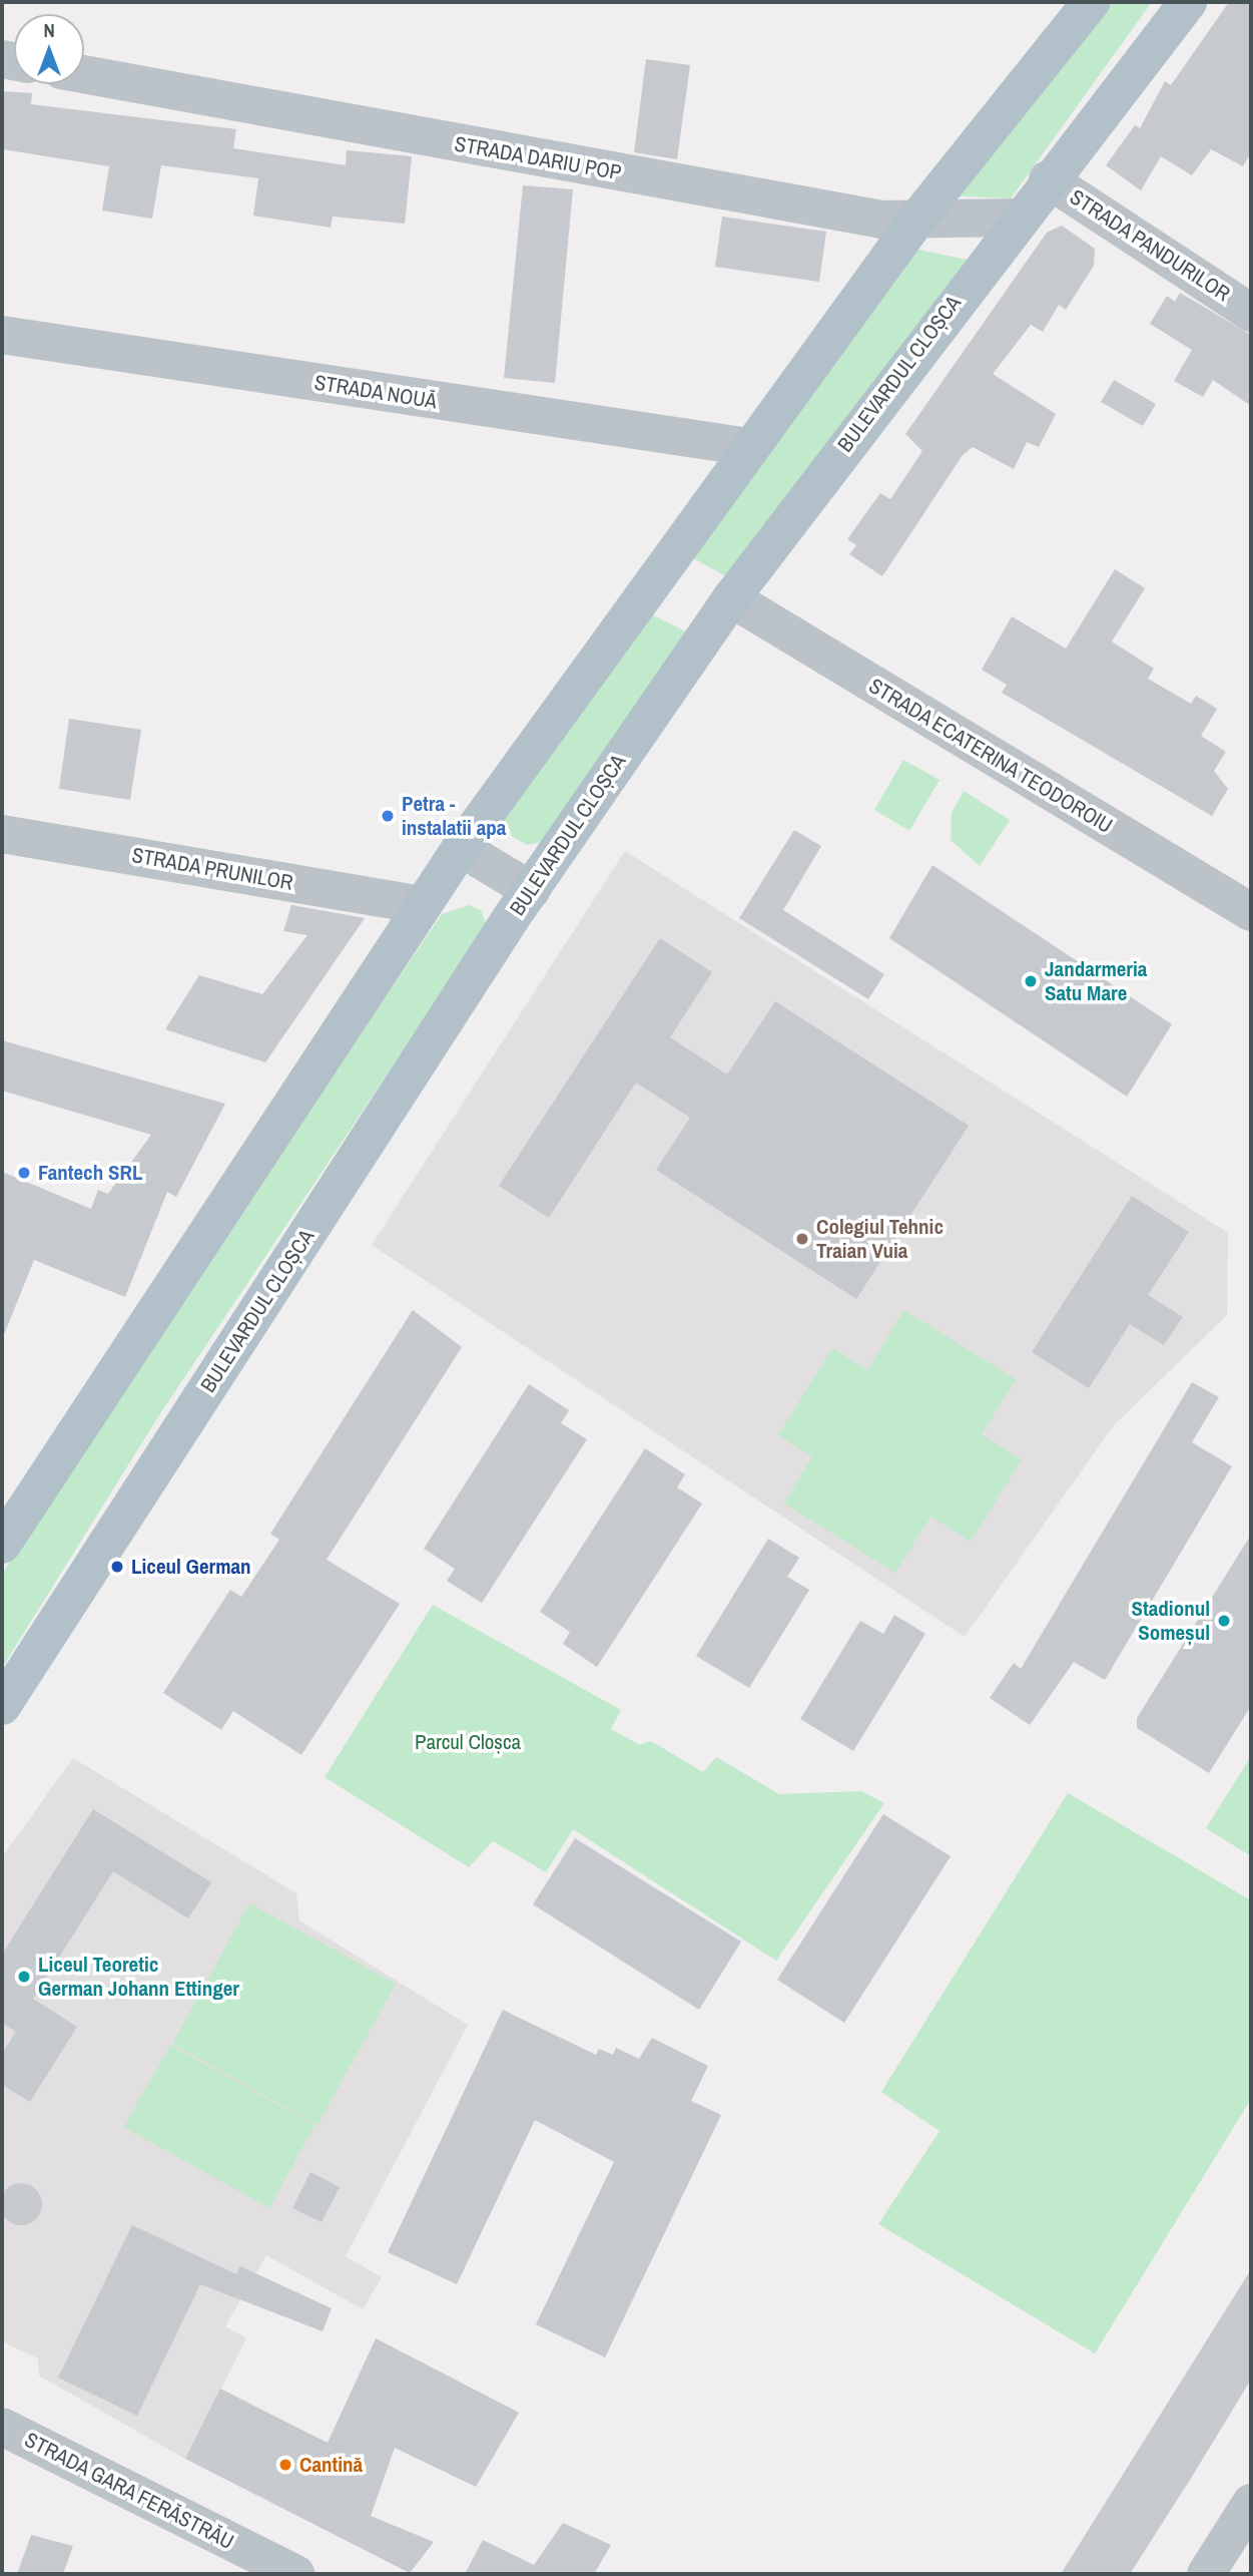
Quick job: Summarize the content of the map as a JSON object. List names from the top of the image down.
{
  "streets": {
    "main road": ["BULEVARDUL CLOȘCA"],
    "street": [
      "STRADA DARIU POP",
      "STRADA PANDURILOR",
      "STRADA NOUĂ",
      "STRADA ECATERINA TEODOROIU",
      "STRADA PRUNILOR",
      "STRADA GARA FERĂSTRĂU"
    ]
  },
  "crossings": [
    ["STRADA DARIU POP", "BULEVARDUL CLOȘCA"],
    ["STRADA PANDURILOR", "BULEVARDUL CLOȘCA"],
    ["BULEVARDUL CLOȘCA", "STRADA ECATERINA TEODOROIU"]
  ],
  "parks": ["Parcul Cloșca"],
  "places": [
    "Petra - instalatii apa",
    "Jandarmeria Satu Mare",
    "Fantech SRL",
    "Colegiul Tehnic Traian Vuia",
    "Liceul German",
    "Stadionul Someșul",
    "Liceul Teoretic German Johann Ettinger",
    "Cantină"
  ],
  "north": "top"
}
